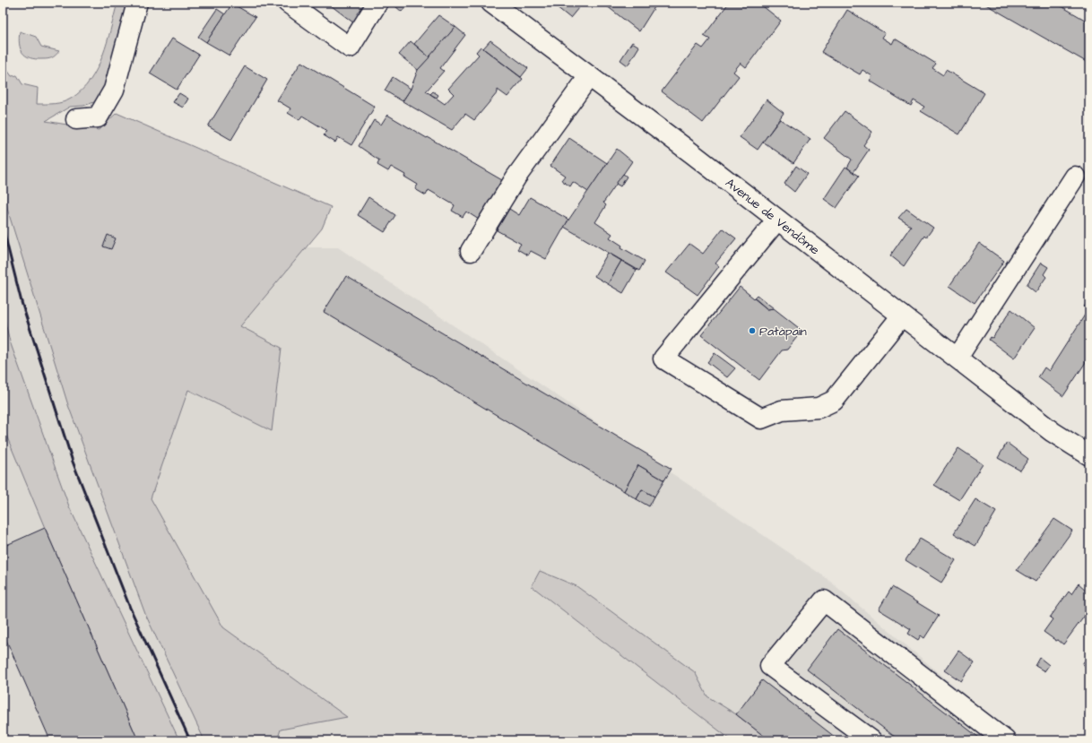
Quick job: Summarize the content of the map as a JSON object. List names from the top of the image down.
{
  "streets": {
    "main road": ["Avenue de Vendôme"]
  },
  "places": ["Patàpain"]
}
